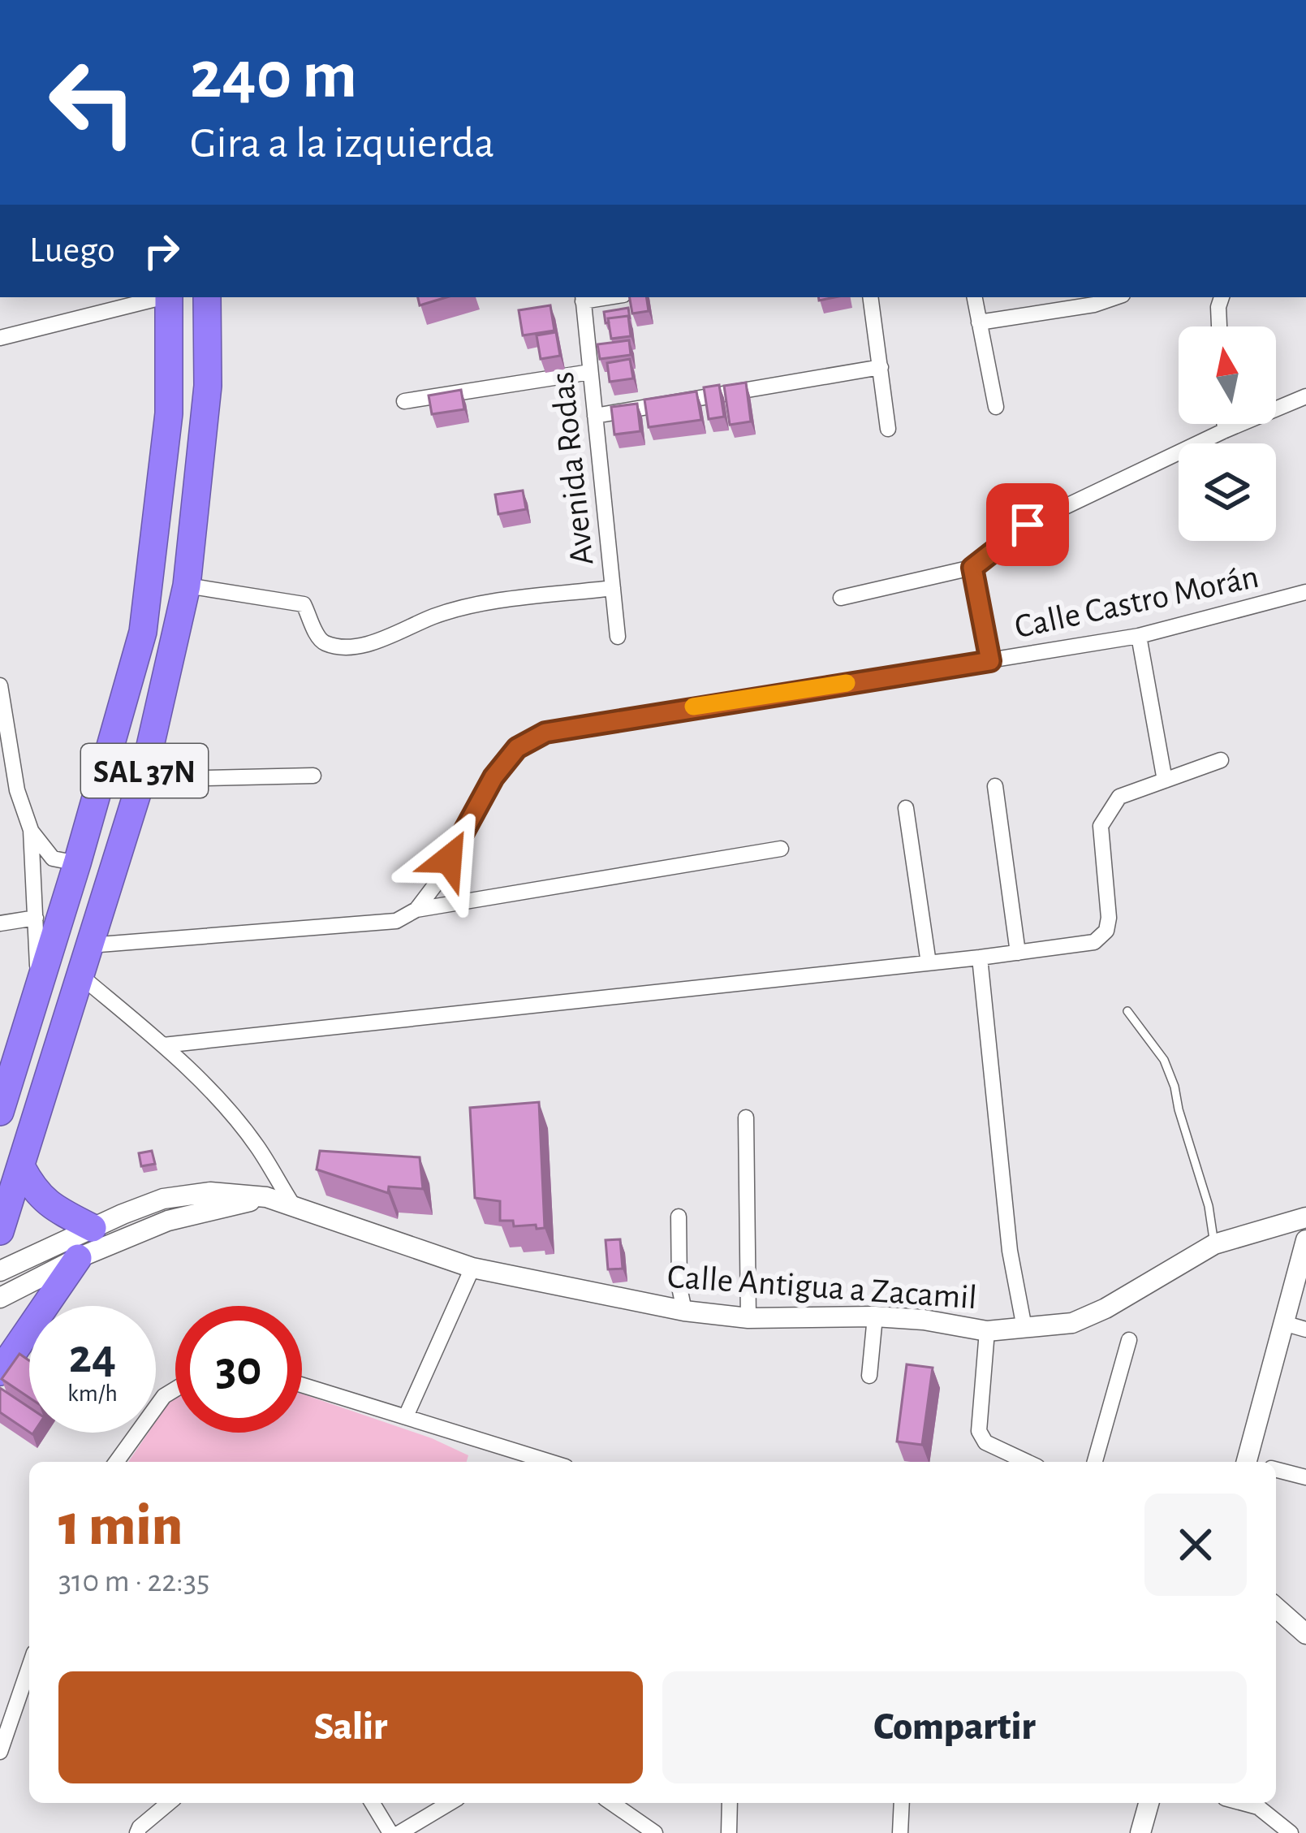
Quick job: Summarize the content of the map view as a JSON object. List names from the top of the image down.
{
  "streets": {
    "highway": ["SAL 37N"],
    "street": ["Avenida Rodas", "Calle Castro Morán", "Calle Antigua a Zacamil"]
  },
  "north": "top",
  "page": {
    "turn": ["240 m", "Gira a la izquierda"],
    "then": "Luego",
    "speed": "24 km/h",
    "limit": "30",
    "heading": ["1 min", "310 m · 22:35"],
    "buttons": ["Salir", "Compartir"]
  }
}
